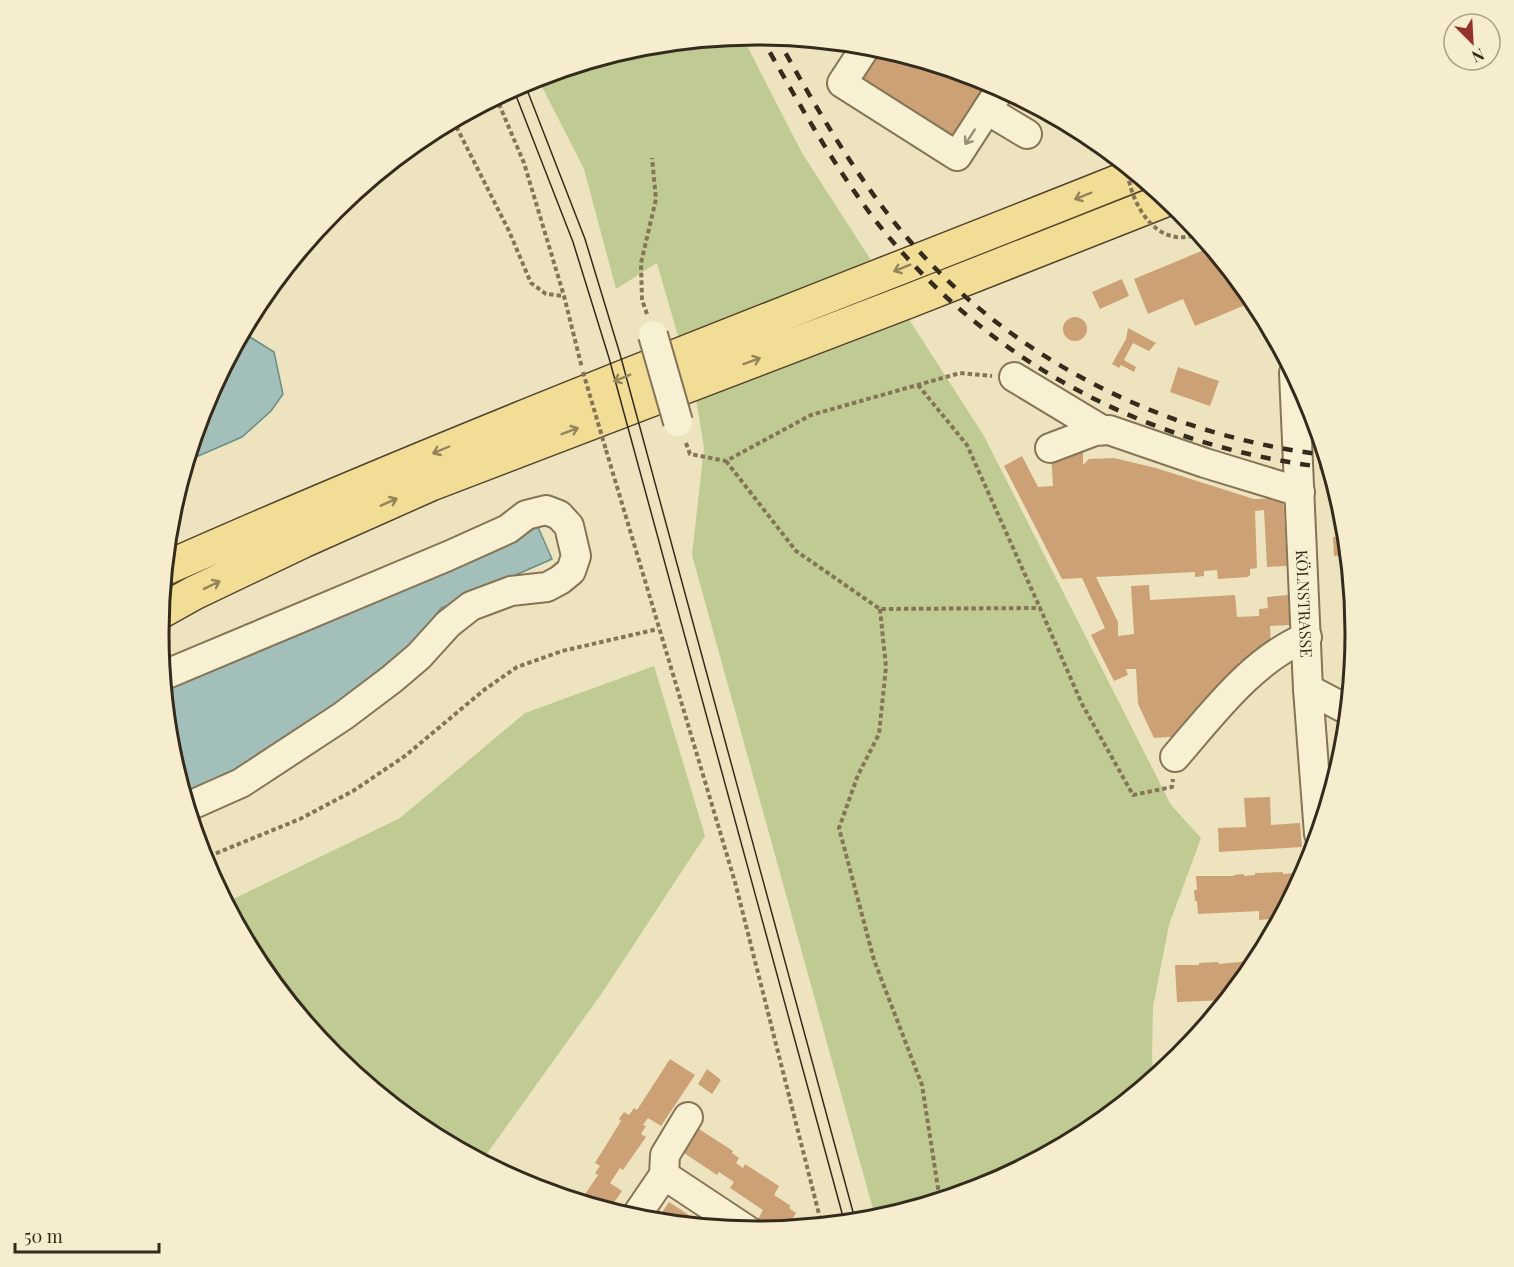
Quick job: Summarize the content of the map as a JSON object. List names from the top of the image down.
{
  "streets": {
    "street": ["KÖLNSTRASSE"]
  },
  "scale_bar": "50 m",
  "north": "bottom right"
}
